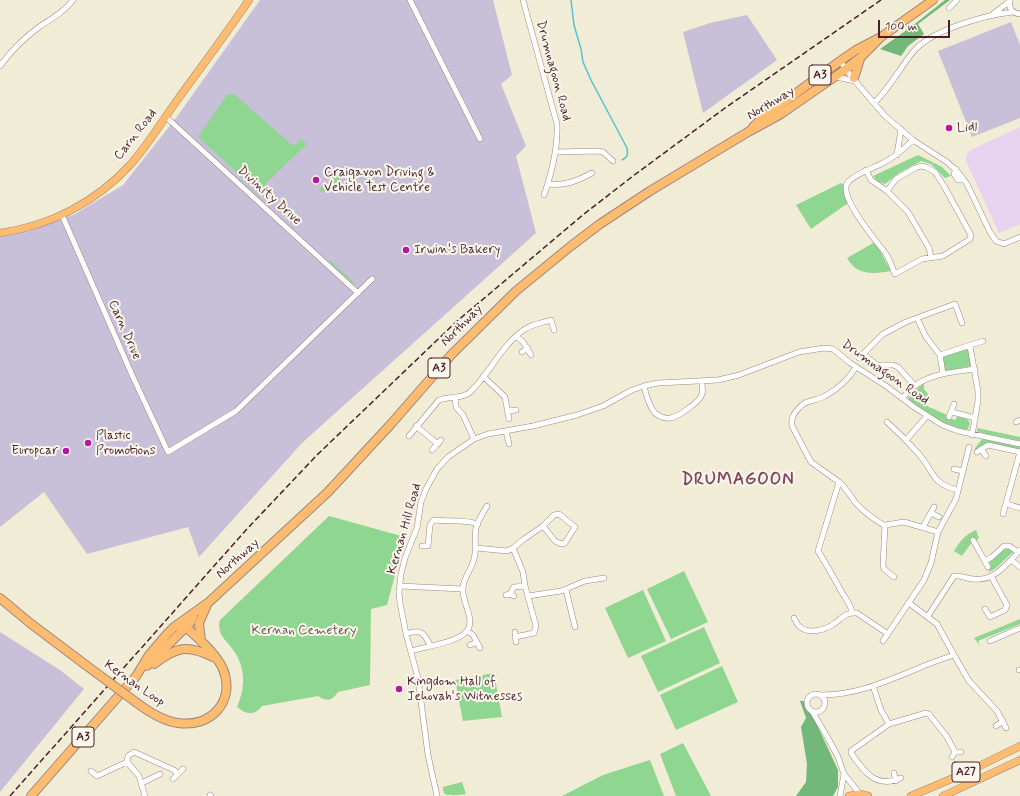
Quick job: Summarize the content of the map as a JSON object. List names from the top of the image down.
{
  "streets": {
    "highway": ["A3", "Northway", "Kernan Loop"],
    "main road": ["Carn Road", "A27"],
    "street": [
      "Drumnagoon Road",
      "Divinity Drive",
      "Carn Drive",
      "Kernan Hill Road"
    ]
  },
  "crossings": [
    ["Drumnagoon Road", "Kernan Hill Road"],
    ["A3", "Northway"],
    ["A3", "Kernan Loop"],
    ["Northway", "Kernan Loop"],
    ["Carn Road", "Divinity Drive"],
    ["Carn Road", "Carn Drive"],
    ["Divinity Drive", "Carn Drive"]
  ],
  "districts": ["DRUMAGOON"],
  "parks": ["Kernan Cemetery"],
  "places": [
    "Lidl",
    "Craigavon Driving & Vehicle Test Centre",
    "Irwin's Bakery",
    "Plastic Promotions",
    "Europcar",
    "Kingdom Hall of Jehovah's Witnesses"
  ],
  "scale_bar": "100 m"
}
